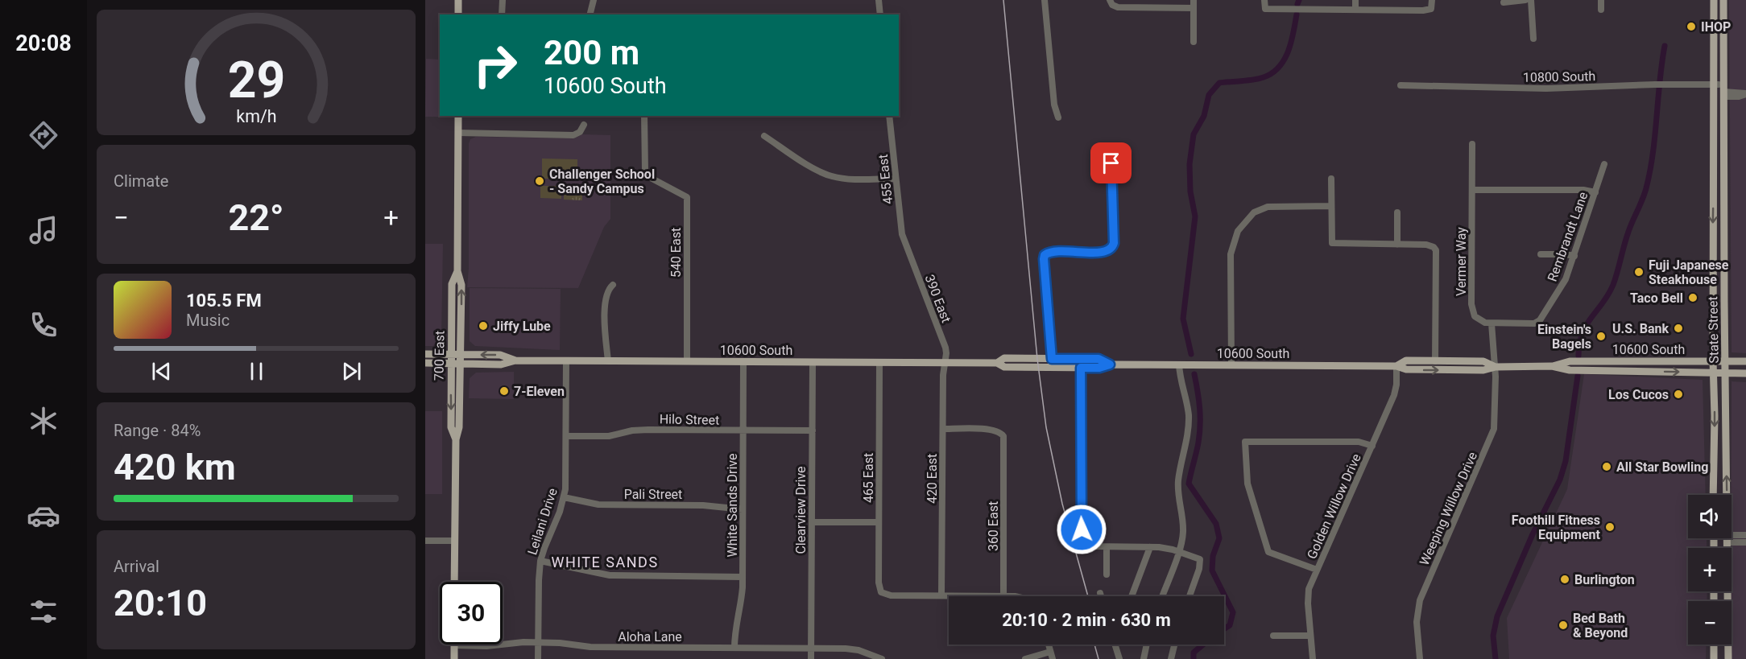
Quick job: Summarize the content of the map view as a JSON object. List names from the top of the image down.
{
  "streets": {
    "main road": ["State Street", "10600 South", "700 East"],
    "street": [
      "10800 South",
      "455 East",
      "Rembrandt Lane",
      "540 East",
      "Vermer Way",
      "390 East",
      "Hilo Street",
      "465 East",
      "420 East",
      "Pali Street",
      "White Sands Drive",
      "Golden Willow Drive",
      "Weeping Willow Drive",
      "Clearview Drive",
      "Leilani Drive",
      "360 East",
      "Aloha Lane"
    ]
  },
  "crossings": [
    ["10800 South", "State Street"],
    ["455 East", "390 East"],
    ["Rembrandt Lane", "Vermer Way"],
    ["540 East", "10600 South"],
    ["390 East", "10600 South"],
    ["390 East", "420 East"],
    ["State Street", "10600 South"],
    ["10600 South", "700 East"],
    ["10600 South", "465 East"],
    ["10600 South", "420 East"],
    ["10600 South", "White Sands Drive"],
    ["10600 South", "Golden Willow Drive"],
    ["10600 South", "Weeping Willow Drive"],
    ["10600 South", "Clearview Drive"],
    ["10600 South", "Leilani Drive"],
    ["Hilo Street", "White Sands Drive"],
    ["Hilo Street", "Clearview Drive"],
    ["Hilo Street", "Leilani Drive"],
    ["465 East", "420 East"],
    ["420 East", "360 East"],
    ["Pali Street", "White Sands Drive"],
    ["Pali Street", "Leilani Drive"],
    ["White Sands Drive", "Aloha Lane"],
    ["Clearview Drive", "Aloha Lane"],
    ["Leilani Drive", "Aloha Lane"]
  ],
  "districts": ["WHITE SANDS"],
  "places": [
    "IHOP",
    "Challenger School - Sandy Campus",
    "Fuji Japanese Steakhouse",
    "Taco Bell",
    "Jiffy Lube",
    "U.S. Bank",
    "Einstein's Bagels",
    "7-Eleven",
    "Los Cucos",
    "All Star Bowling",
    "Foothill Fitness Equipment",
    "Burlington",
    "Bed Bath & Beyond"
  ],
  "page": {
    "tabs": "20:08",
    "turn": ["200 m", "10600 South"],
    "tile": [
      "Climate",
      ["Range · 84%", "420 km"],
      ["Arrival", "20:10"]
    ],
    "heat": ["−", "22°", "+"],
    "song": ["105.5 FM", "Music"],
    "map_buttons": ["+", "−"],
    "limit": "30",
    "trip": "20:10 · 2 min · 630 m",
    "gauge": ["29", "km/h"]
  }
}
